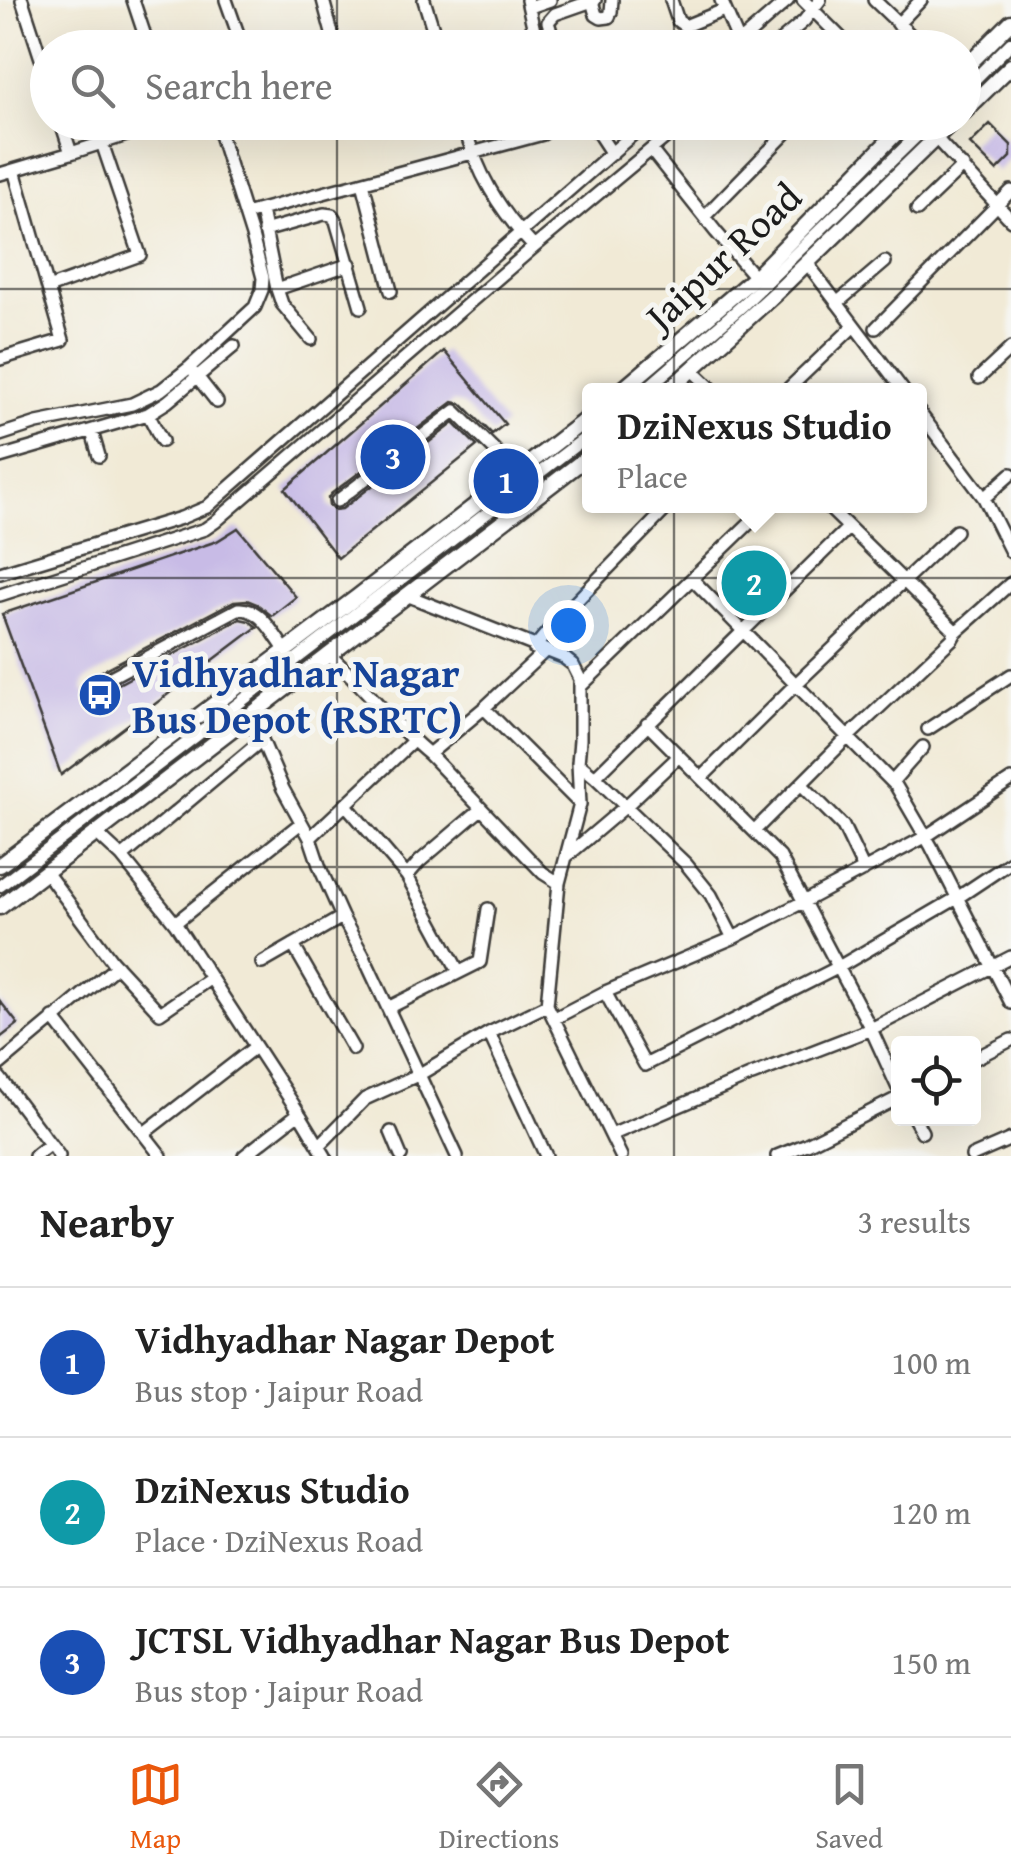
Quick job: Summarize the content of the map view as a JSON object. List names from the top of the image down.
{
  "streets": {
    "main road": ["Jaipur Road"]
  },
  "places": {
    "bus stop": ["Vidhyadhar Nagar Bus Depot (RSRTC)"]
  },
  "page": {
    "search": "Search here",
    "popup": ["DziNexus Studio", "Place"],
    "pins": ["3", "1", "2"],
    "heading": ["Nearby", "3 results"],
    "list": [
      {
        "mark": "1",
        "name": "Vidhyadhar Nagar Depot",
        "note": "Bus stop · Jaipur Road",
        "value": "100 m"
      },
      {
        "mark": "2",
        "name": "DziNexus Studio",
        "note": "Place · DziNexus Road",
        "value": "120 m"
      },
      {
        "mark": "3",
        "name": "JCTSL Vidhyadhar Nagar Bus Depot",
        "note": "Bus stop · Jaipur Road",
        "value": "150 m"
      }
    ],
    "nav": ["Map", "Directions", "Saved"]
  }
}
